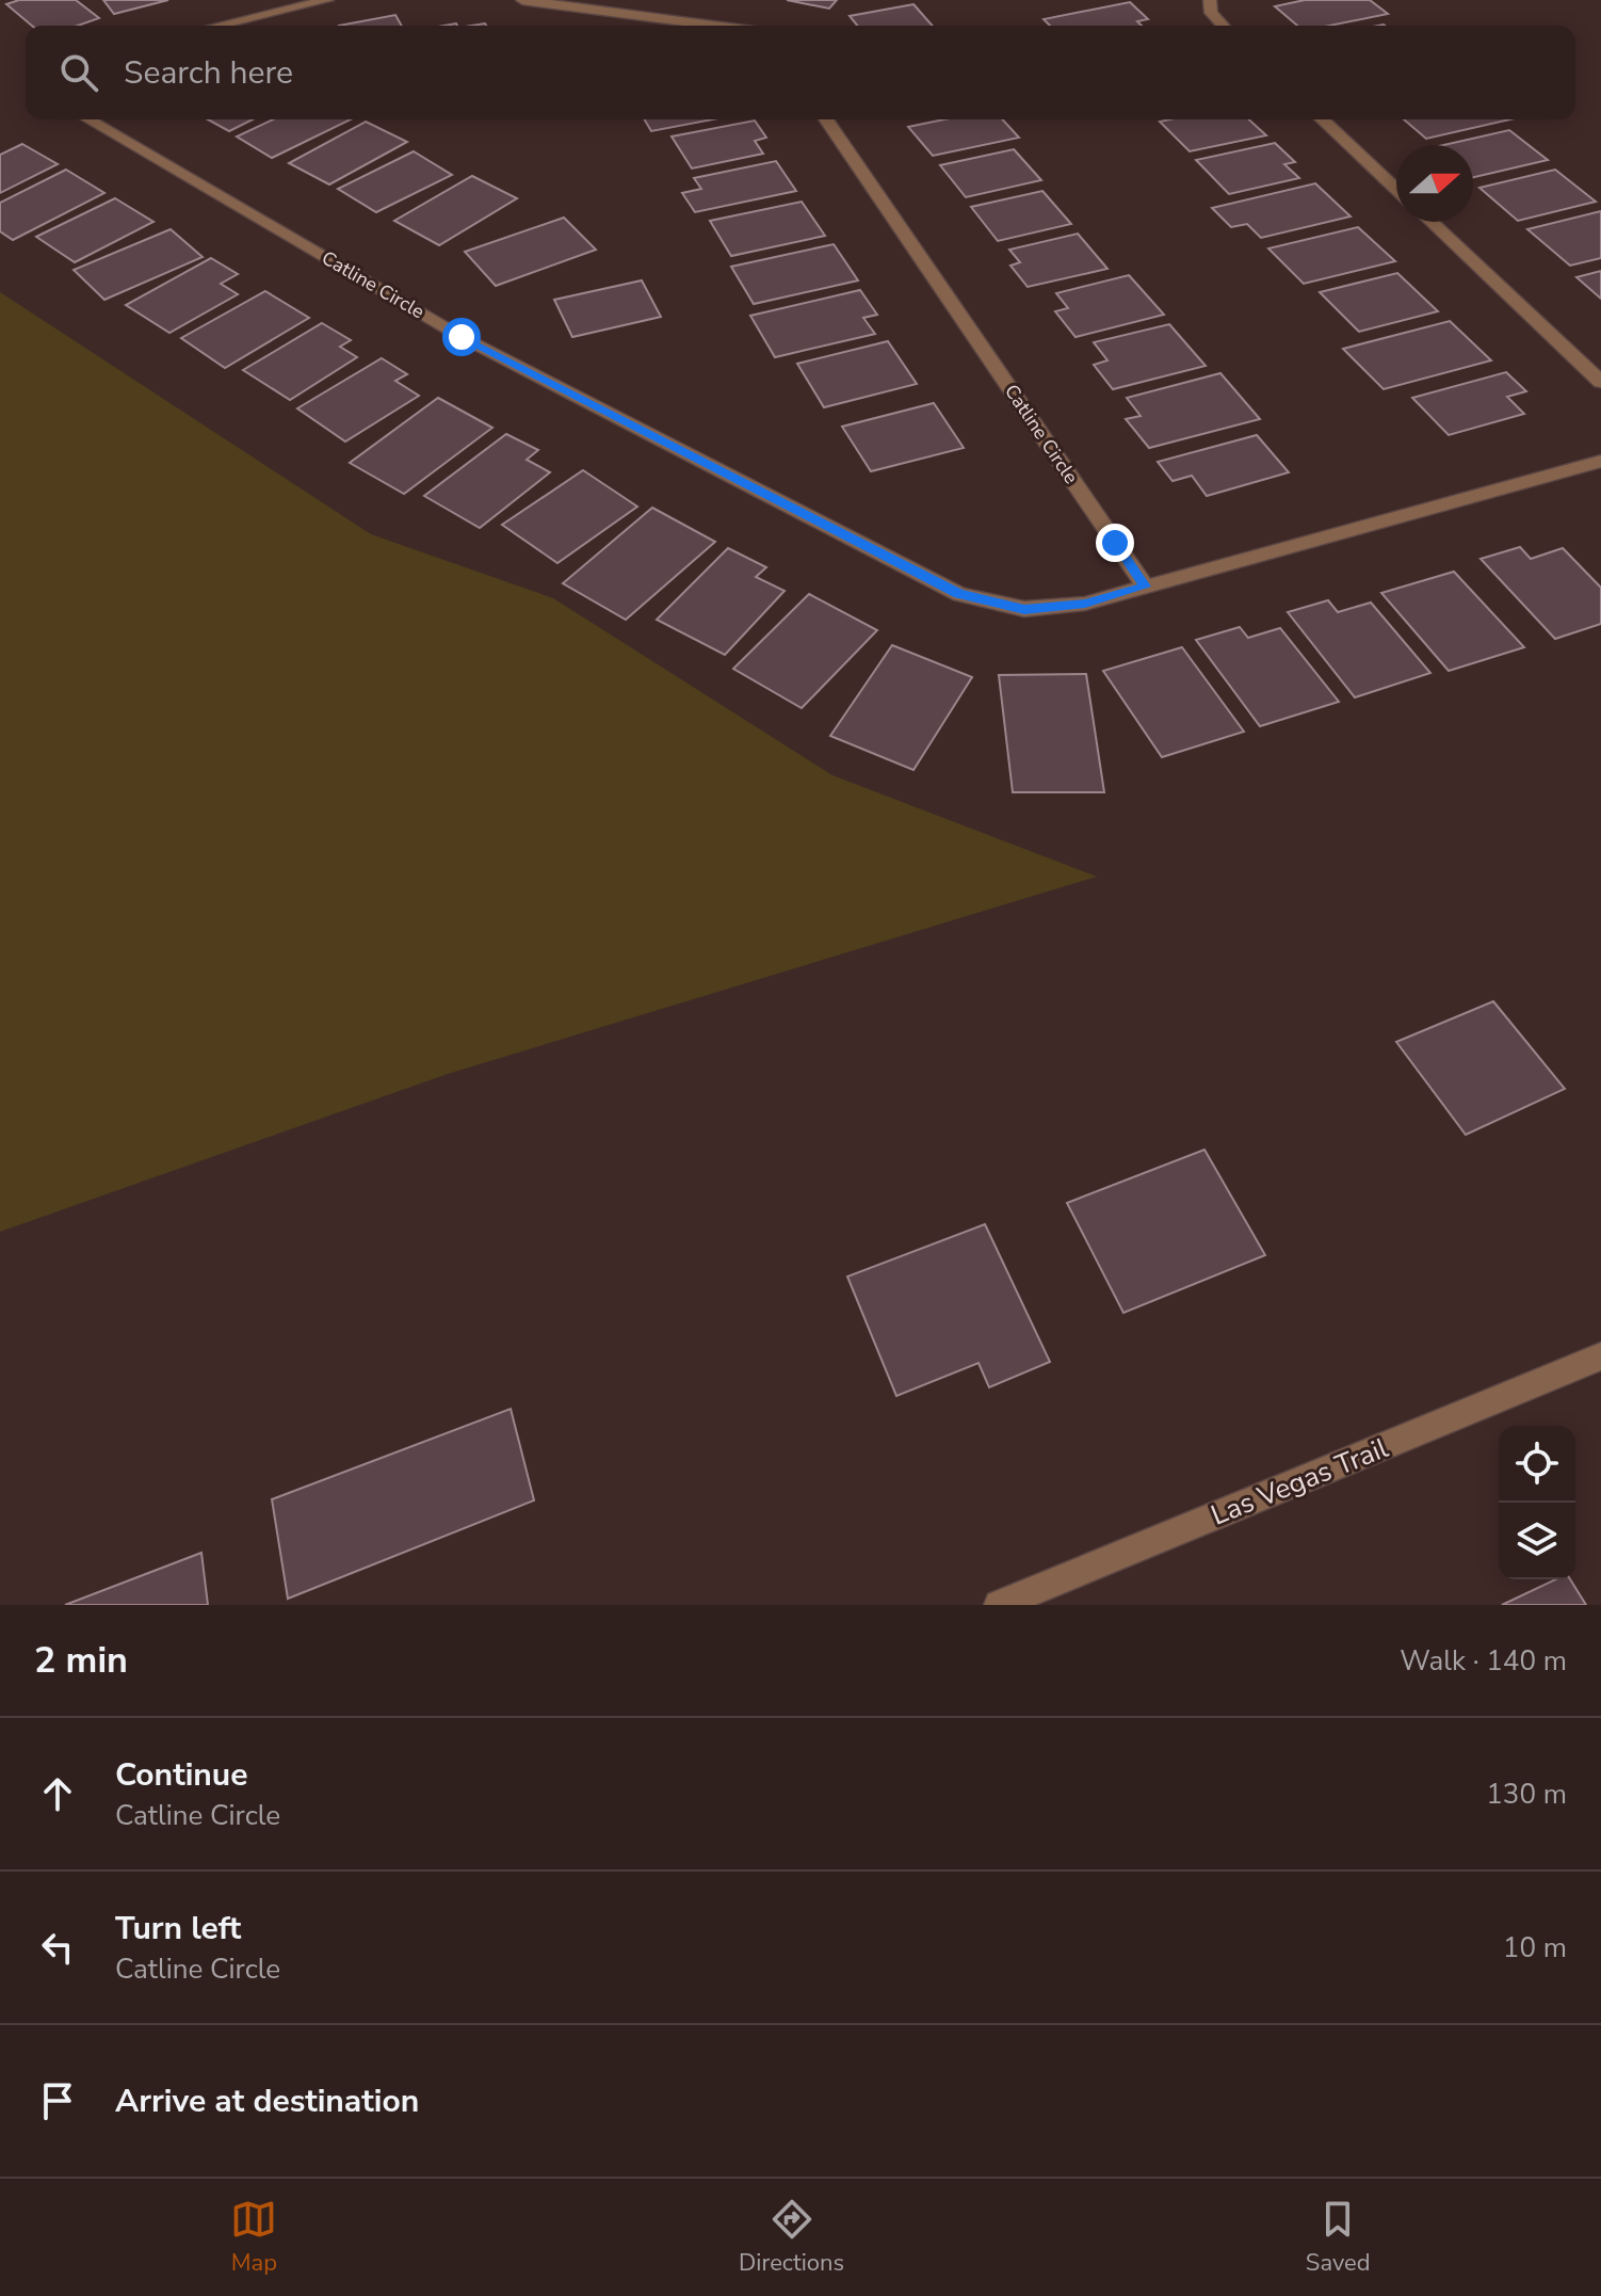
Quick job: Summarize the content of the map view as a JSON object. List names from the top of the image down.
{
  "streets": {
    "street": ["Catline Circle", "Las Vegas Trail"]
  },
  "north": "right",
  "page": {
    "search": "Search here",
    "heading": ["2 min", "Walk · 140 m"],
    "list": [
      ["Continue", "Catline Circle", "130 m"],
      ["Turn left", "Catline Circle", "10 m"],
      "Arrive at destination"
    ],
    "nav": ["Map", "Directions", "Saved"]
  }
}
